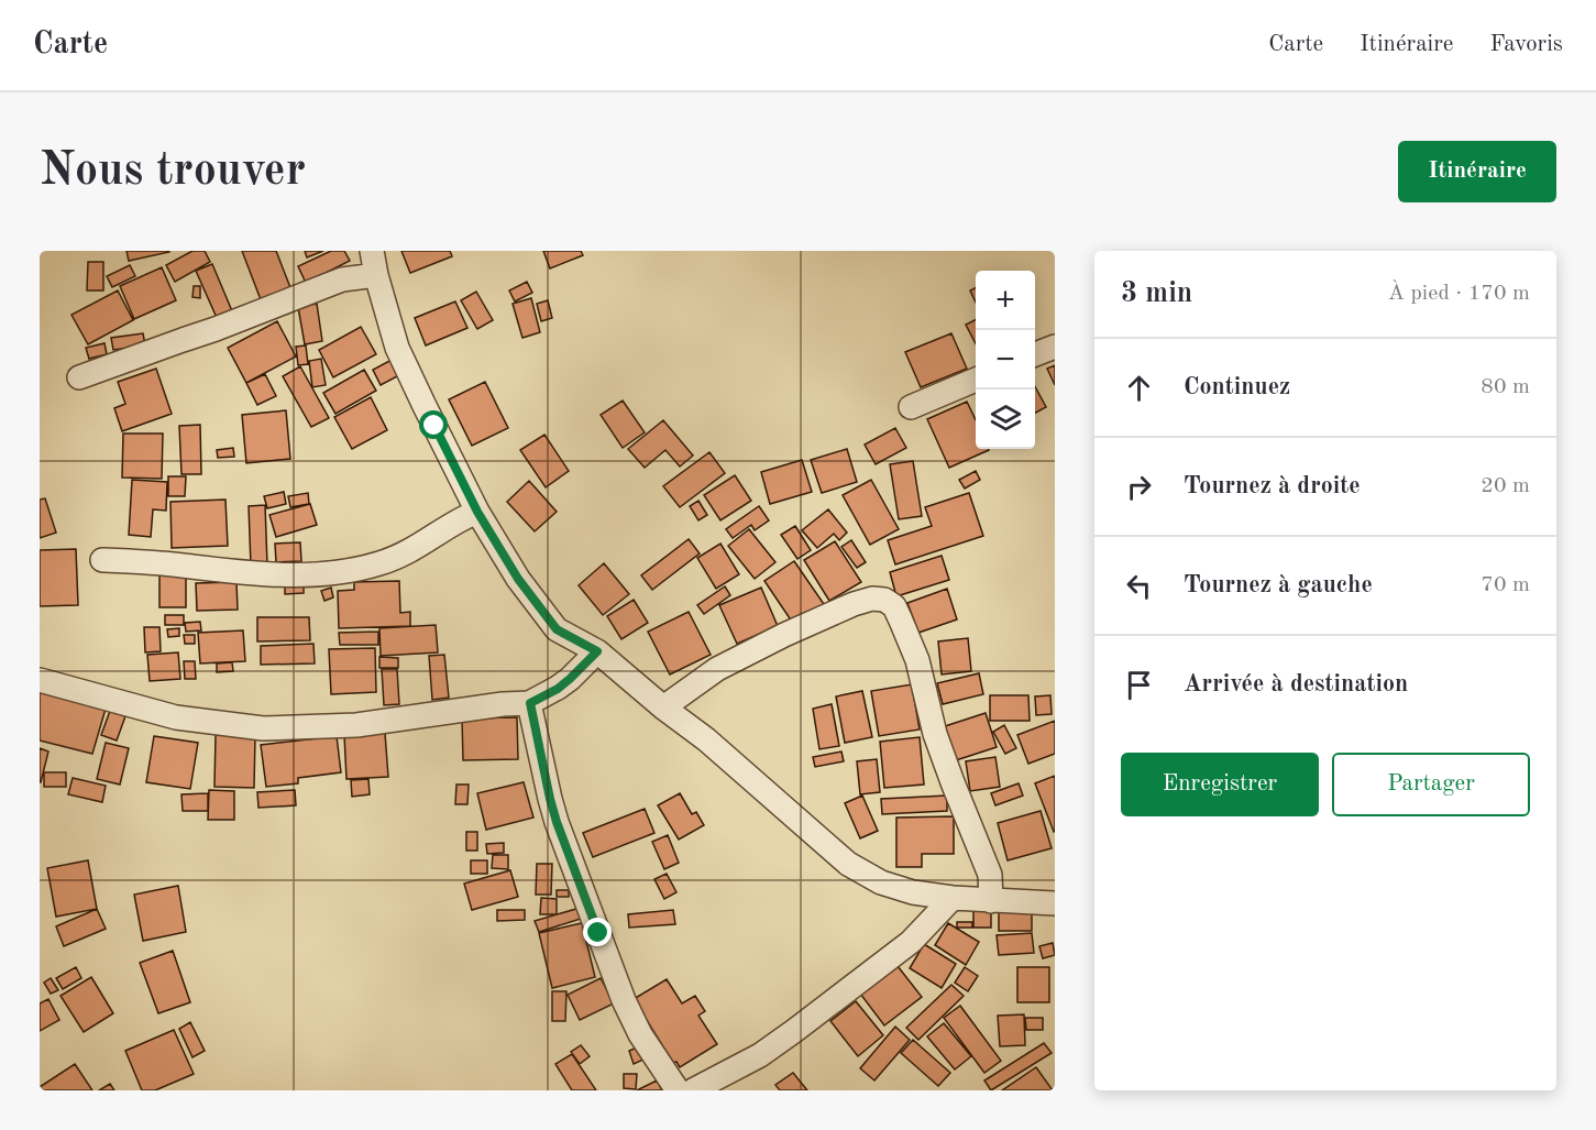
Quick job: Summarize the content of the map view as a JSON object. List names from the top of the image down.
{
  "page": {
    "header": "Carte",
    "nav": ["Carte", "Itinéraire", "Favoris"],
    "buttons": [
      "Itinéraire",
      ["Enregistrer", "Partager"]
    ],
    "title": "Nous trouver",
    "heading": ["3 min", "À pied · 170 m"],
    "map_buttons": ["+", "−"],
    "list": [
      ["Continuez", "80 m"],
      ["Tournez à droite", "20 m"],
      ["Tournez à gauche", "70 m"],
      "Arrivée à destination"
    ]
  }
}
